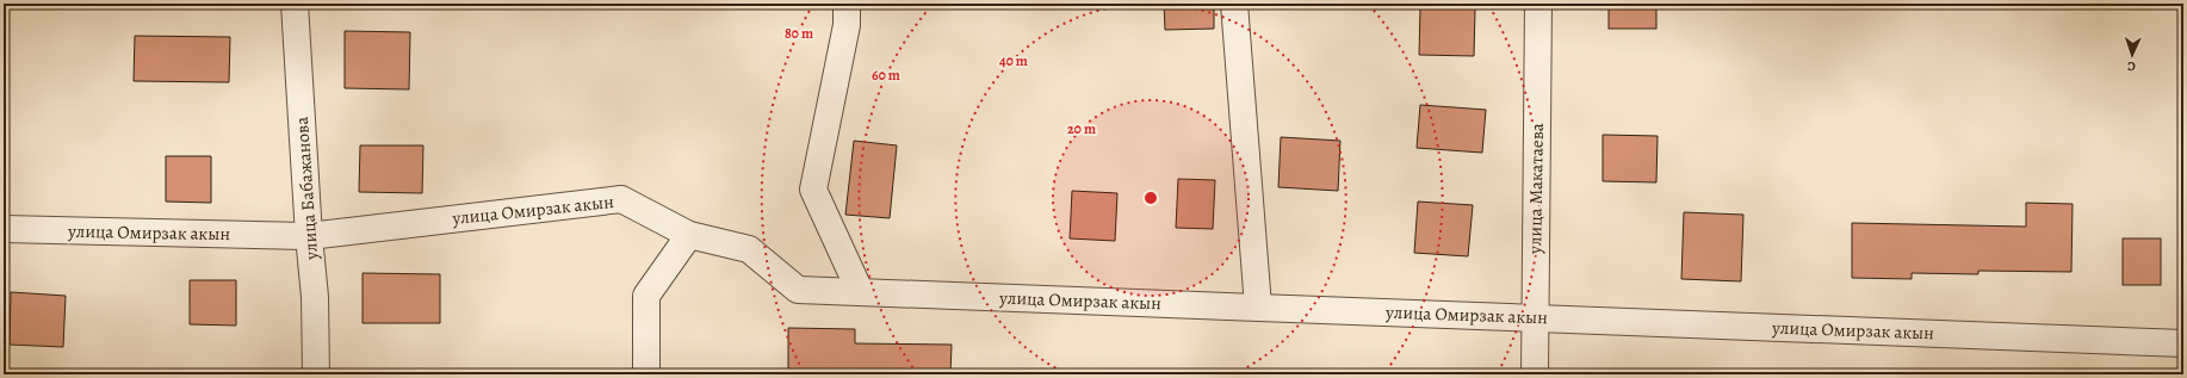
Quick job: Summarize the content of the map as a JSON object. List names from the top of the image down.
{
  "streets": {
    "street": ["улица Бабажанова", "улица Макатаева", "улица Омирзак акын"]
  },
  "crossings": [
    ["улица Бабажанова", "улица Омирзак акын"],
    ["улица Макатаева", "улица Омирзак акын"]
  ],
  "north": "bottom",
  "rings": [
    "80 m",
    "40 m",
    "60 m",
    "20 m"
  ]
}
